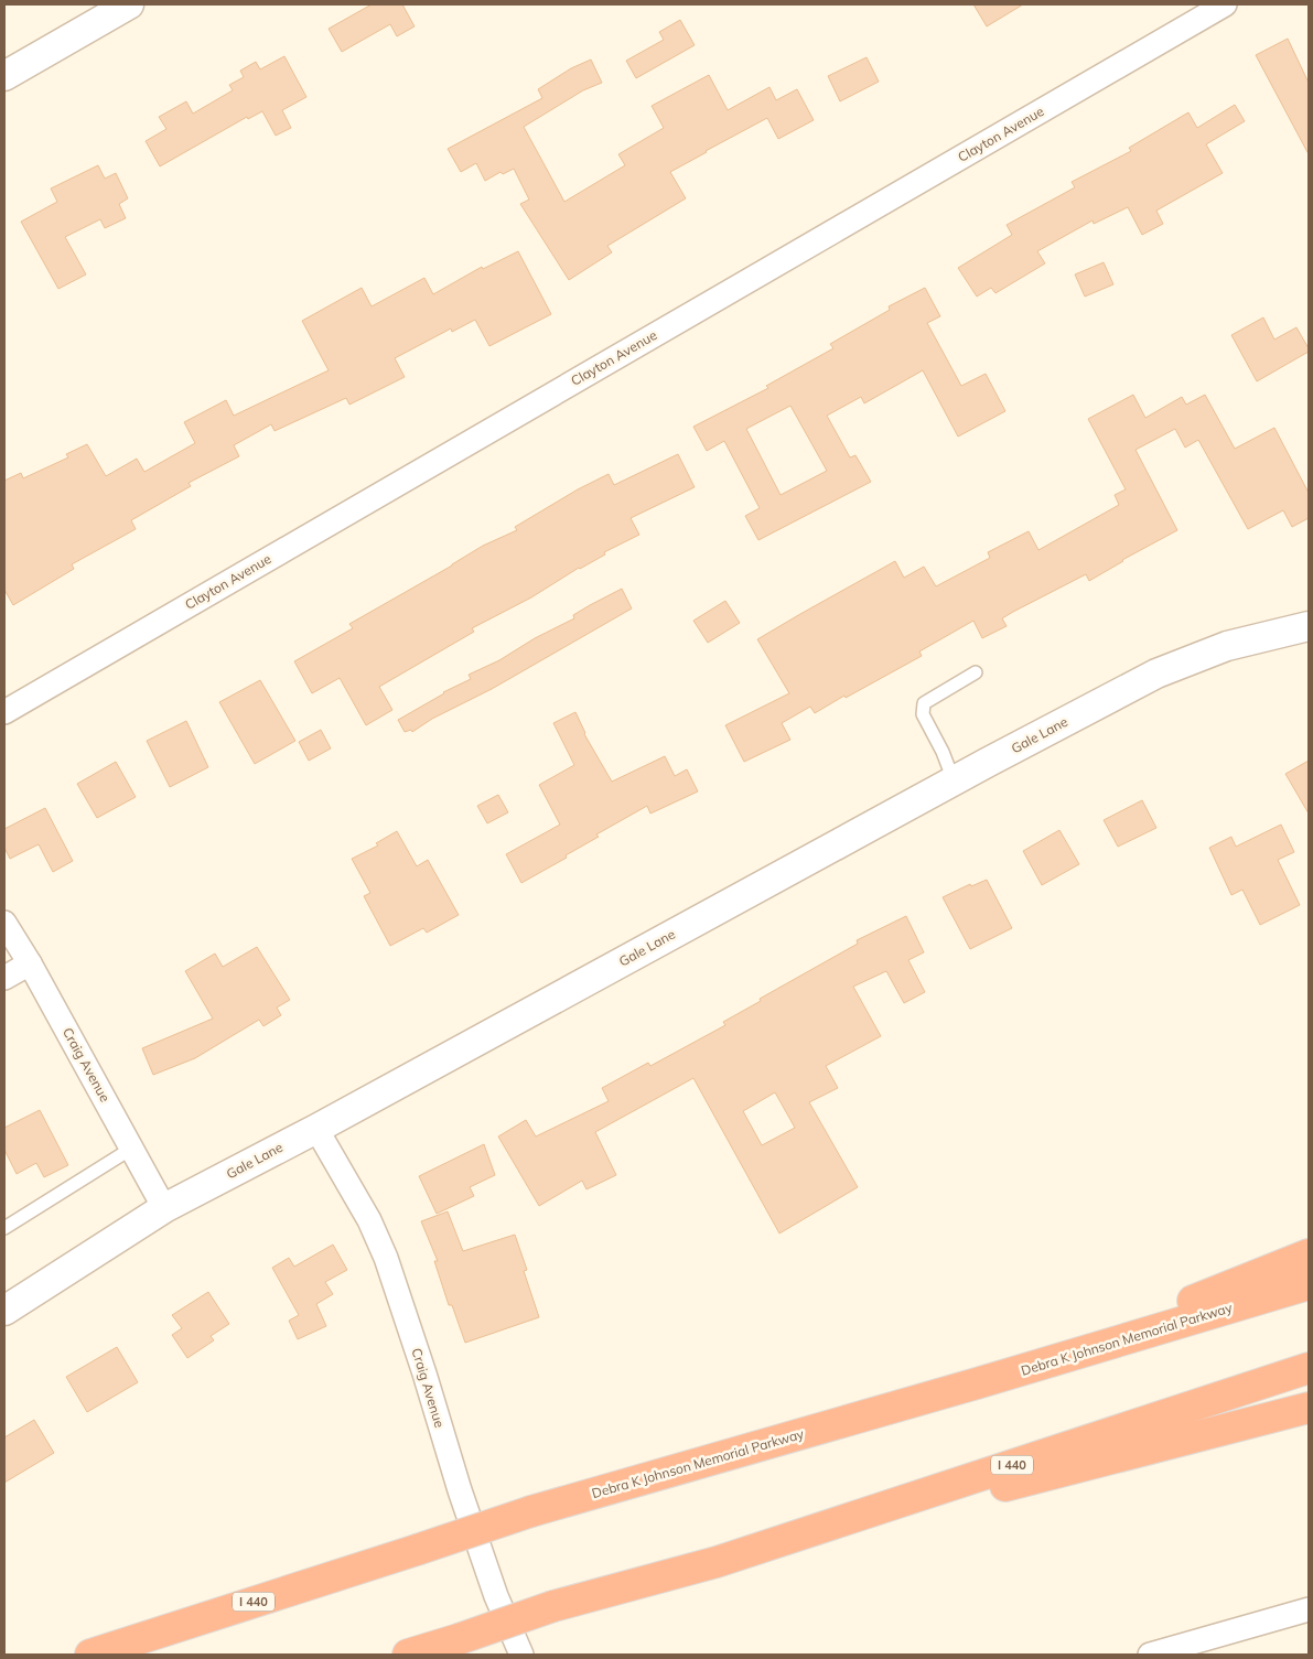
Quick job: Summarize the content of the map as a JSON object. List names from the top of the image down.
{
  "streets": {
    "highway": ["Debra K Johnson Memorial Parkway", "I 440"],
    "street": ["Clayton Avenue", "Gale Lane", "Craig Avenue"]
  },
  "crossings": [
    ["Gale Lane", "Craig Avenue"]
  ]
}
